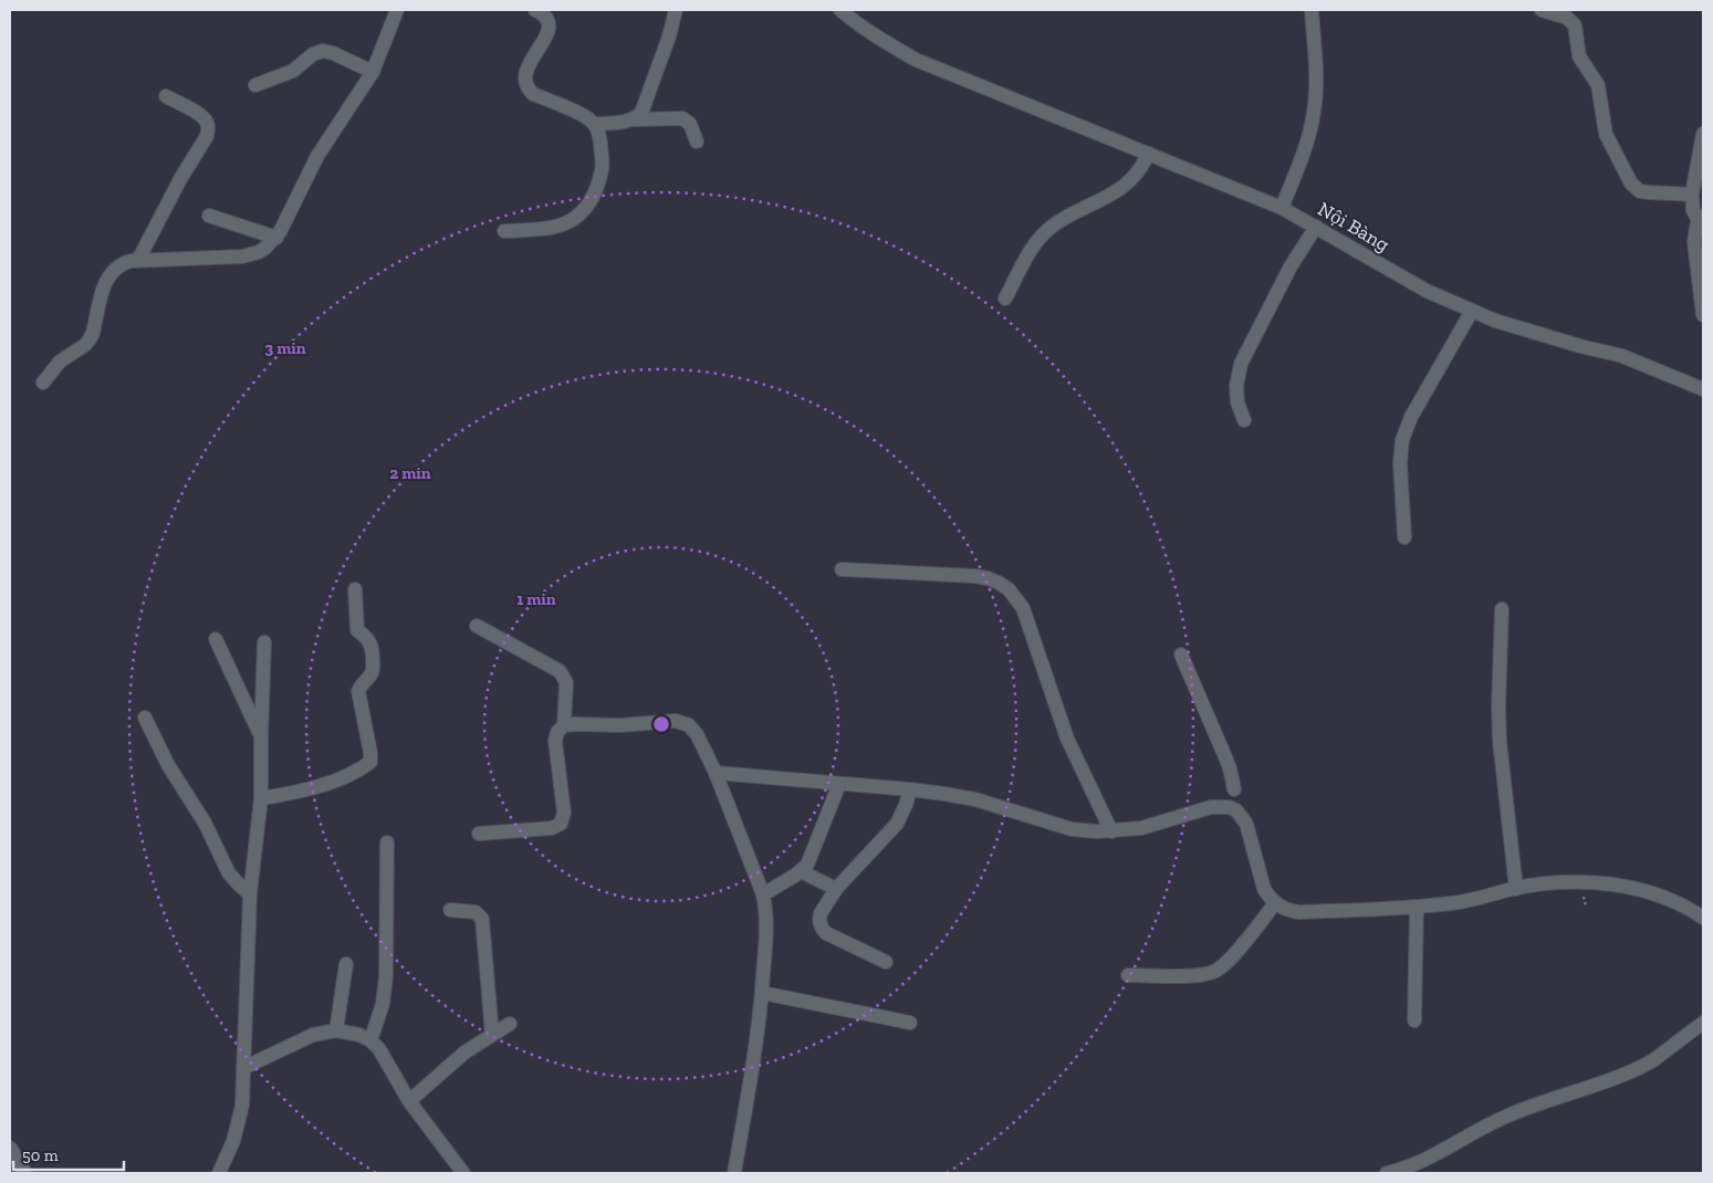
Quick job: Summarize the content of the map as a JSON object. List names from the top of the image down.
{
  "streets": {
    "street": ["Nội Bàng"]
  },
  "scale_bar": "50 m",
  "rings": ["3 min", "2 min", "1 min"]
}
